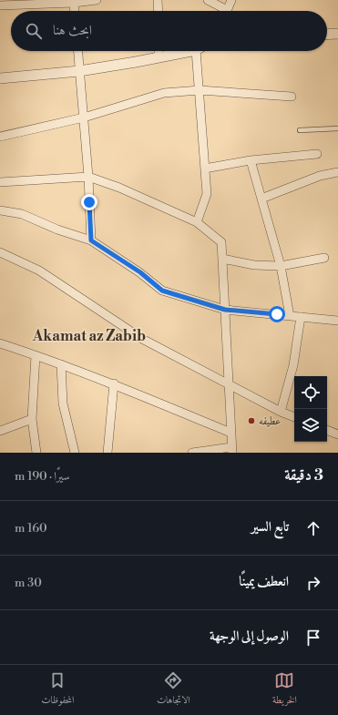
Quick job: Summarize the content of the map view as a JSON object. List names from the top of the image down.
{
  "districts": ["Akamat az Zabib"],
  "places": ["عطيفه"],
  "page": {
    "search": "ابحث هنا",
    "heading": ["3 دقيقة", "سيرًا · 190 m"],
    "list": [
      ["تابع السير", "160 m"],
      ["انعطف يمينًا", "30 m"],
      "الوصول إلى الوجهة"
    ],
    "nav": ["الخريطة", "الاتجاهات", "المحفوظات"]
  }
}
